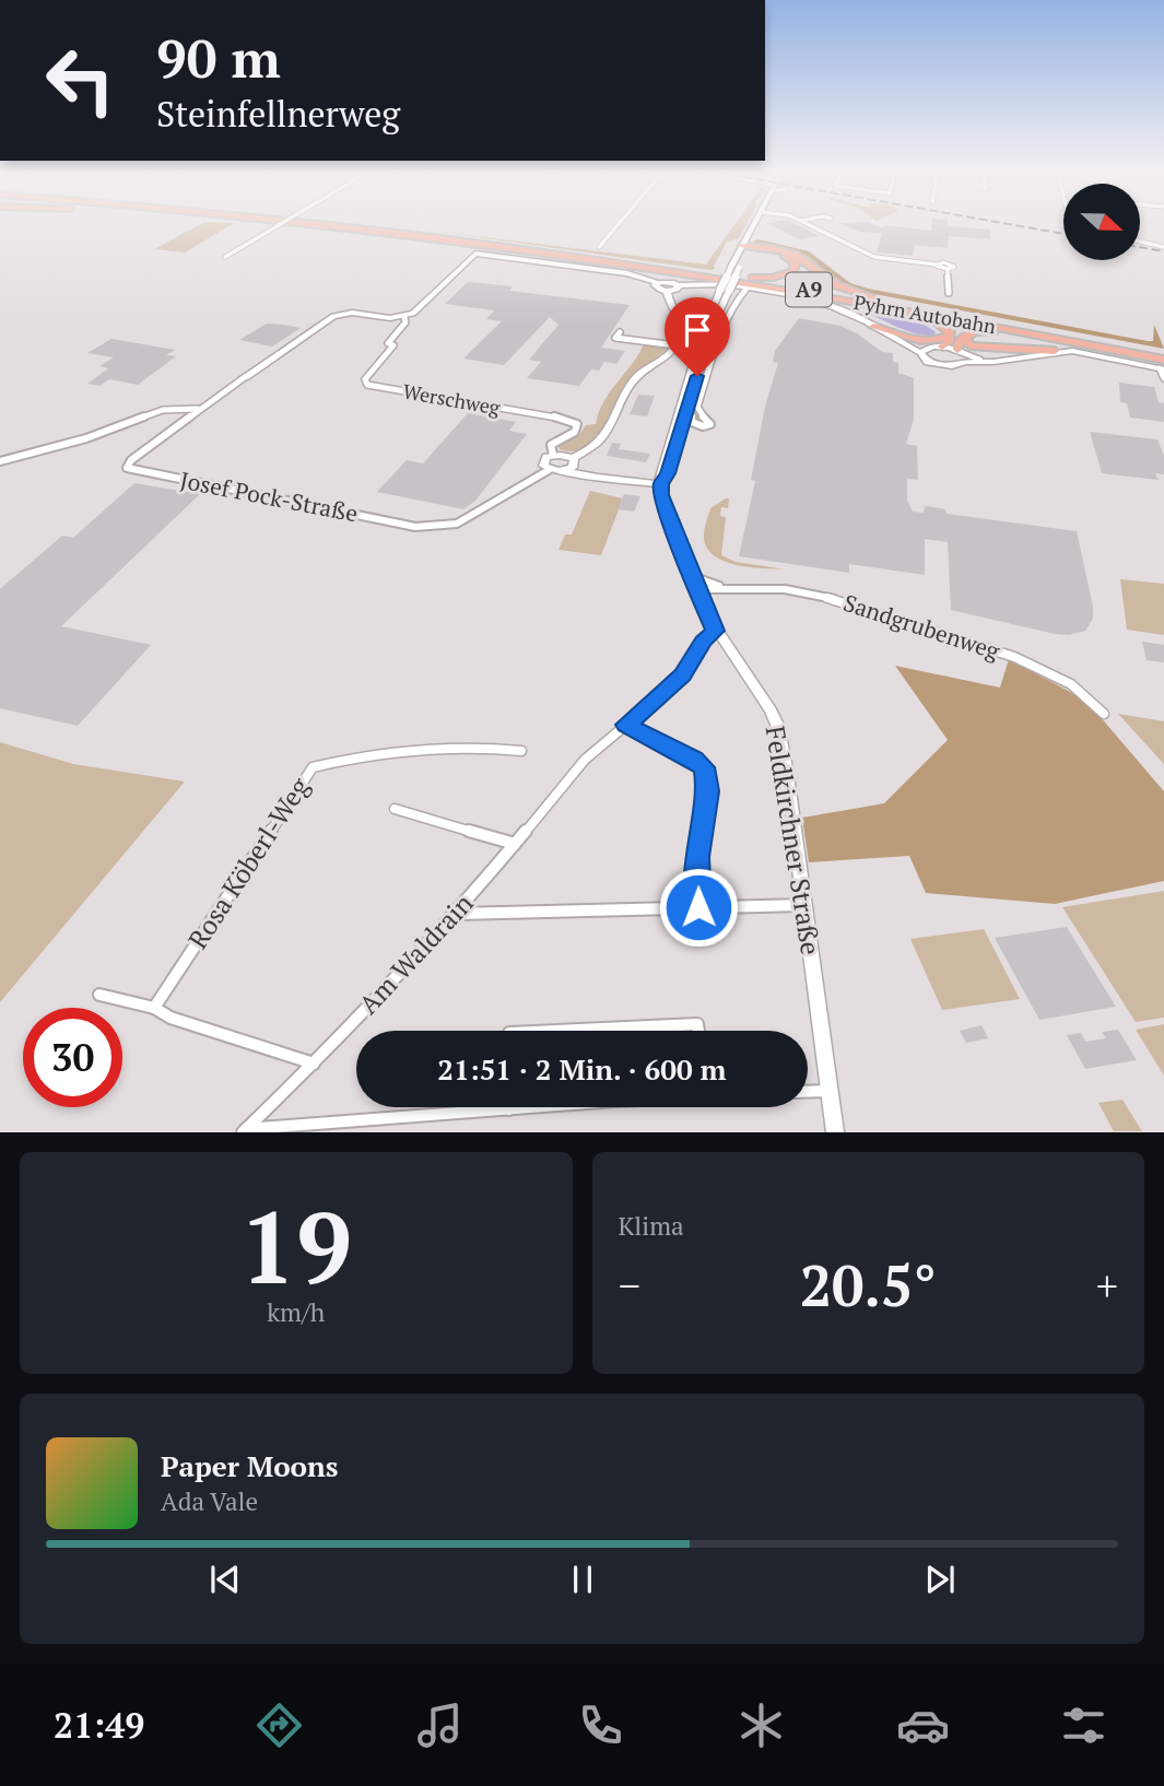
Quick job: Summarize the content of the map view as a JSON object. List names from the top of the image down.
{
  "streets": {
    "highway": ["A9", "Pyhrn Autobahn"],
    "main road": ["Werschweg", "Feldkirchner Straße"],
    "street": [
      "Josef Pock-Straße",
      "Sandgrubenweg",
      "Rosa Köberl-Weg",
      "Am Waldrain"
    ]
  },
  "crossings": [
    ["Sandgrubenweg", "Feldkirchner Straße"],
    ["Feldkirchner Straße", "Am Waldrain"]
  ],
  "north": "right",
  "page": {
    "turn": ["90 m", "Steinfellnerweg"],
    "limit": "30",
    "trip": "21:51 · 2 Min. · 600 m",
    "tile": [
      ["19", "km/h"],
      "Klima"
    ],
    "heat": ["−", "20.5°", "+"],
    "song": ["Paper Moons", "Ada Vale"],
    "tabs": "21:49"
  }
}
